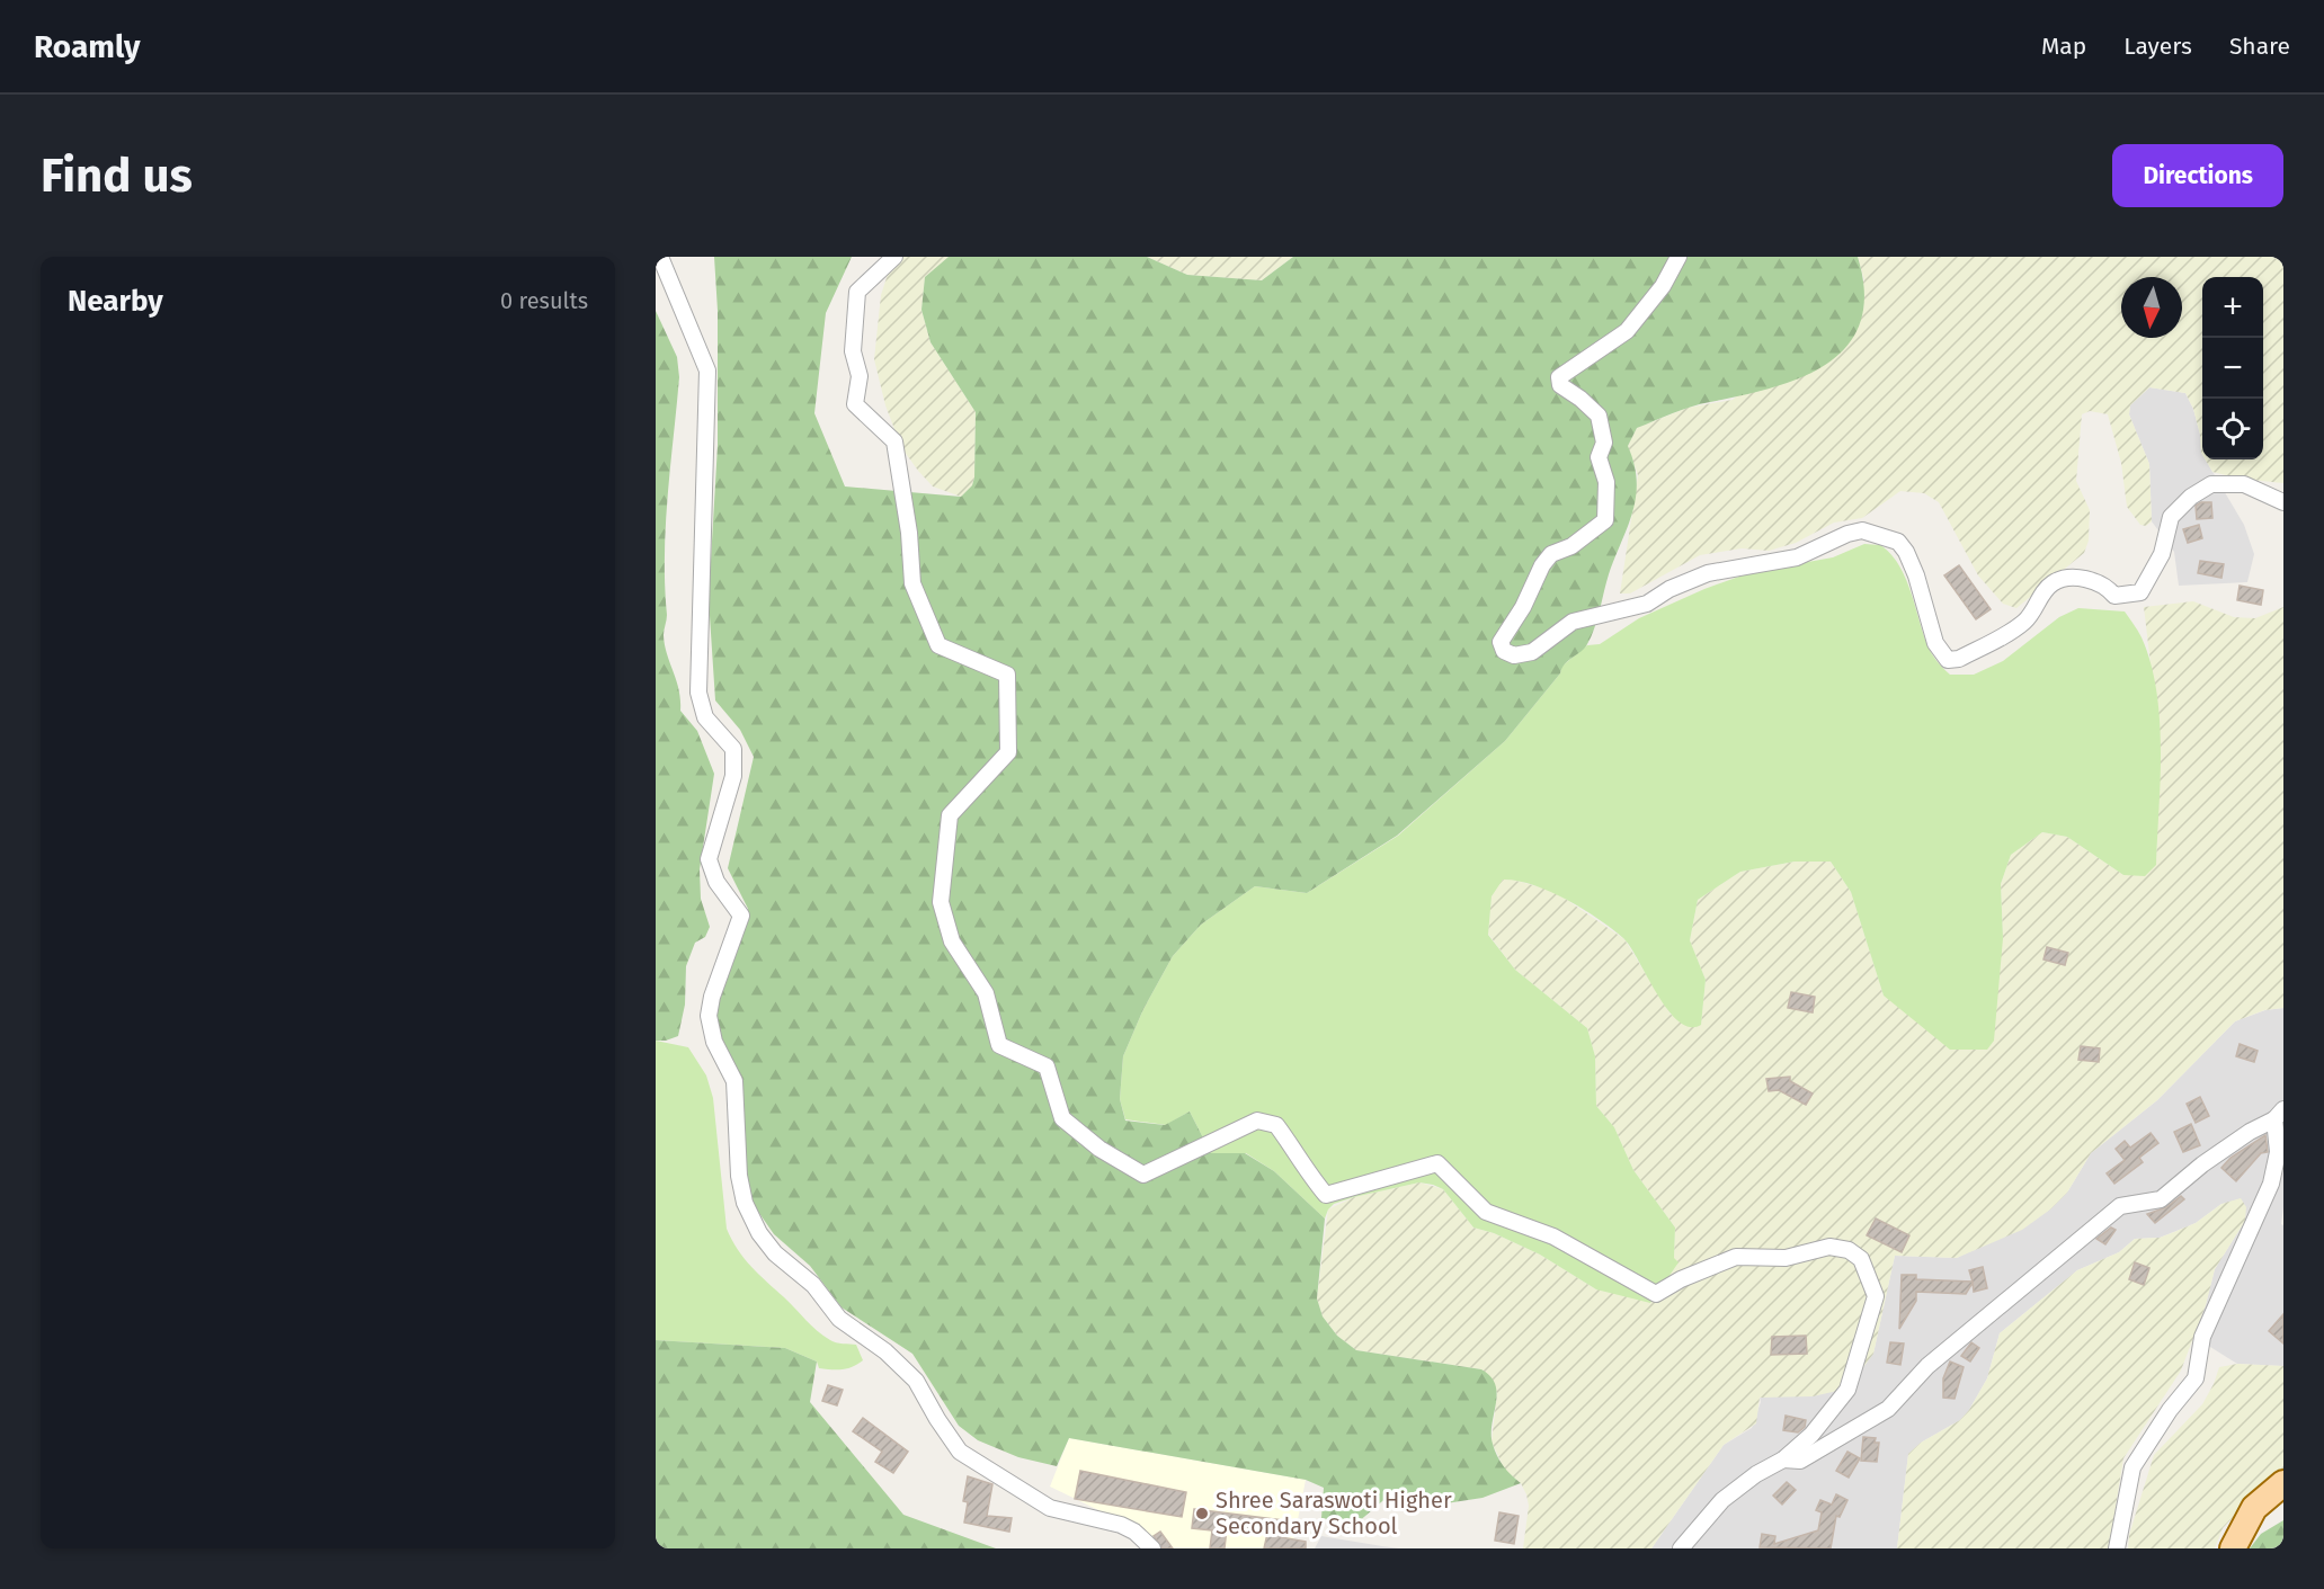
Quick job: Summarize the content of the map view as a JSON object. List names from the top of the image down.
{
  "places": ["Shree Saraswoti Higher Secondary School"],
  "north": "bottom",
  "page": {
    "header": "Roamly",
    "nav": ["Map", "Layers", "Share"],
    "buttons": "Directions",
    "title": "Find us",
    "heading": ["Nearby", "0 results"],
    "map_buttons": ["+", "−"]
  }
}
